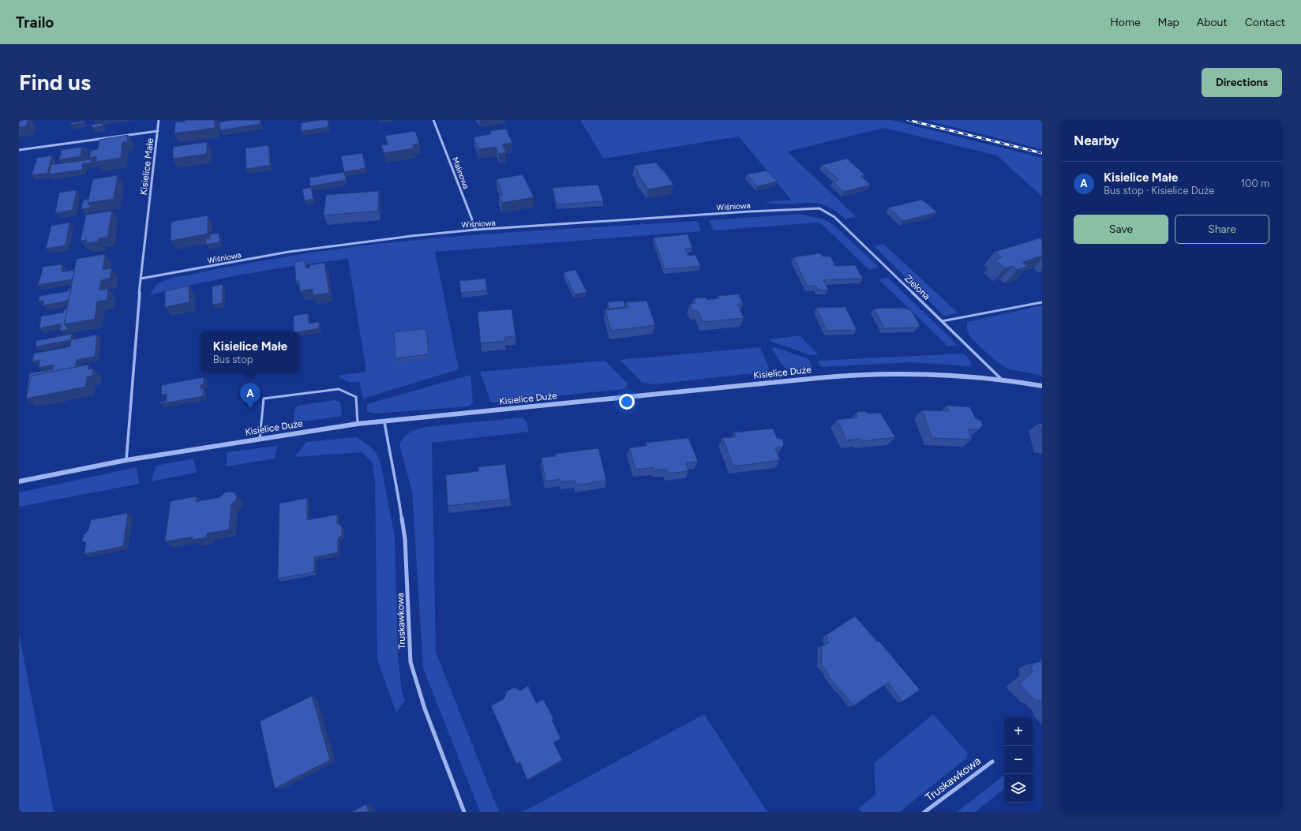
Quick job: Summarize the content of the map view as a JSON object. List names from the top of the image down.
{
  "streets": {
    "street": [
      "Kisielice Małe",
      "Malinowa",
      "Wiśniowa",
      "Zielona",
      "Kisielice Duże",
      "Truskawkowa"
    ]
  },
  "crossings": [
    ["Kisielice Małe", "Wiśniowa"],
    ["Kisielice Małe", "Kisielice Duże"],
    ["Malinowa", "Wiśniowa"],
    ["Wiśniowa", "Zielona"],
    ["Zielona", "Kisielice Duże"],
    ["Kisielice Duże", "Truskawkowa"]
  ],
  "page": {
    "header": "Trailo",
    "nav": [
      "Home",
      "Map",
      "About",
      "Contact"
    ],
    "buttons": [
      "Directions",
      ["Save", "Share"]
    ],
    "title": "Find us",
    "heading": "Nearby",
    "list": [
      {
        "mark": "A",
        "name": "Kisielice Małe",
        "note": "Bus stop · Kisielice Duże",
        "value": "100 m"
      }
    ],
    "popup": ["Kisielice Małe", "Bus stop"],
    "pins": "A",
    "map_buttons": ["+", "−"]
  }
}
